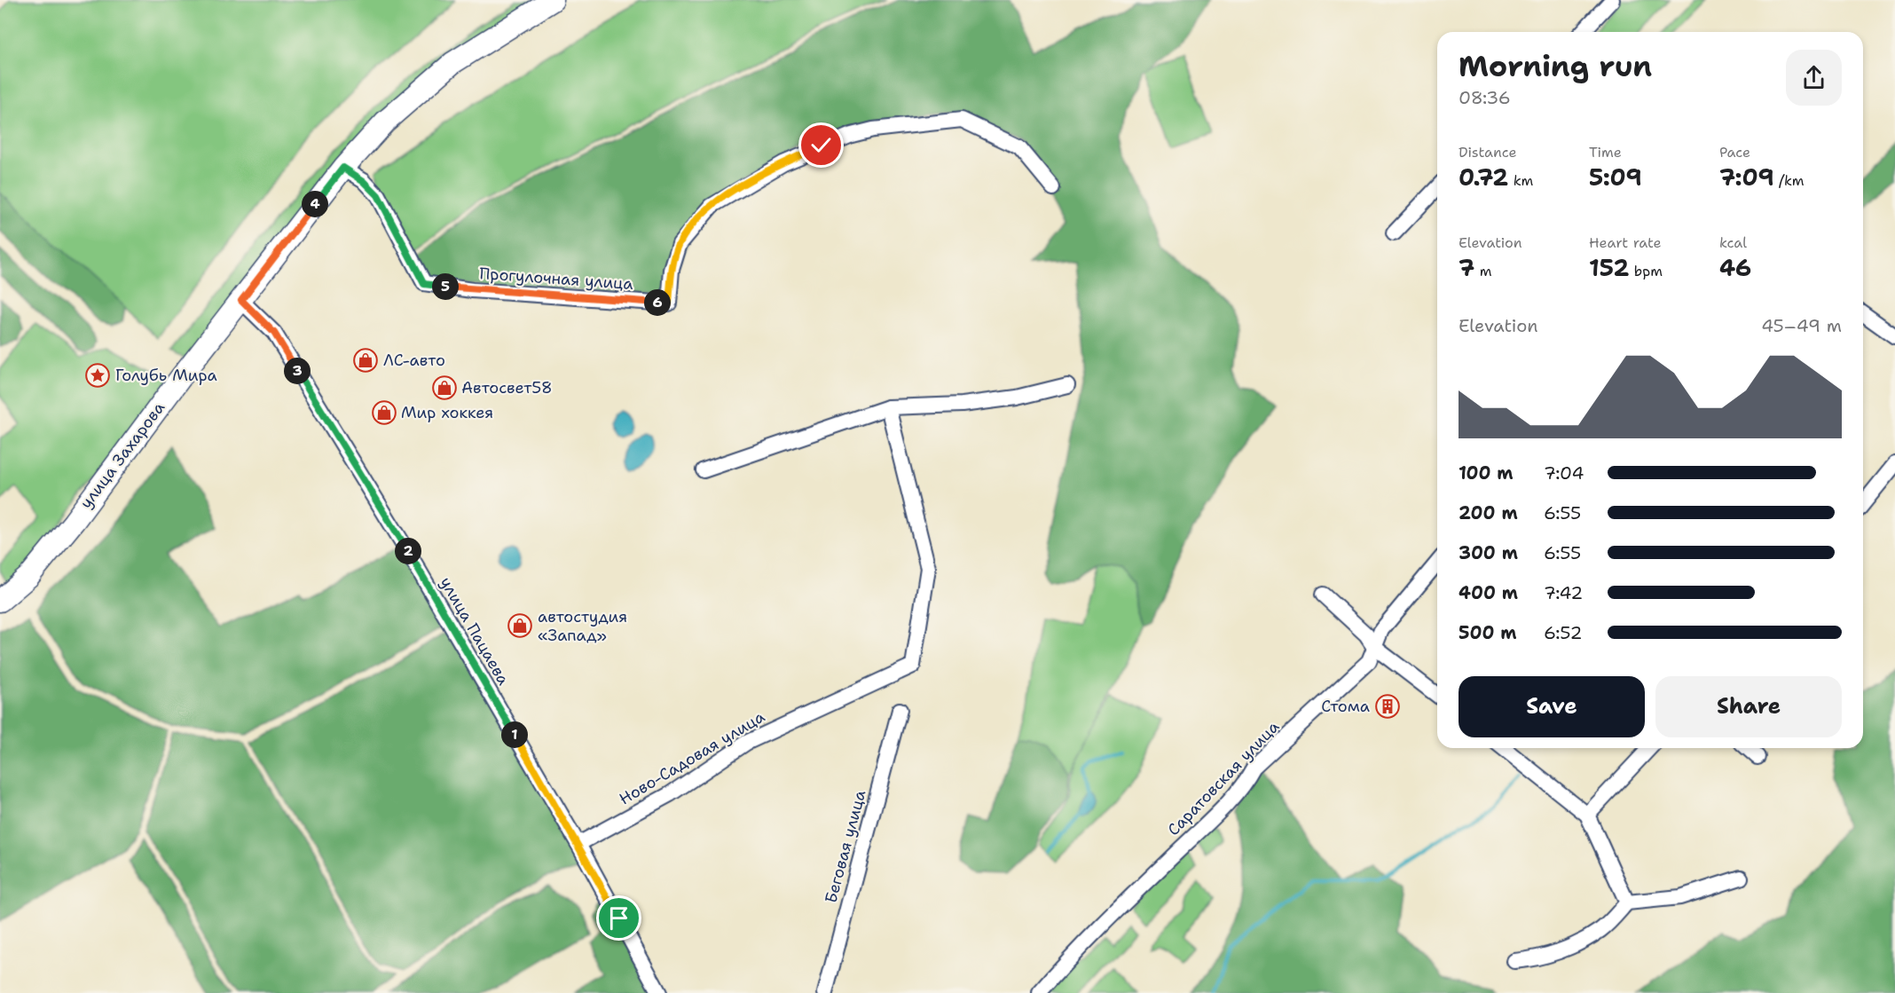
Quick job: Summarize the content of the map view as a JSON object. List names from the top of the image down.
{
  "streets": {
    "main road": ["улица Захарова"],
    "street": [
      "Прогулочная улица",
      "улица Пацаева",
      "Ново-Садовая улица",
      "Саратовская улица",
      "Беговая улица"
    ]
  },
  "crossings": [
    ["Прогулочная улица", "улица Захарова"],
    ["улица Захарова", "улица Пацаева"],
    ["улица Пацаева", "Ново-Садовая улица"]
  ],
  "places": {
    "shop": [
      "ЛС-авто",
      "Автосвет58",
      "Мир хоккея",
      "автостудия «Запад»"
    ],
    "place": ["Голубь Мира"],
    "building": ["Стома"]
  },
  "page": {
    "heading": ["Morning run", "08:36"],
    "stats": [
      ["Distance", "0.72 km"],
      ["Time", "5:09"],
      ["Pace", "7:09 /km"],
      ["Elevation", "7 m"],
      ["Heart rate", "152 bpm"],
      ["kcal", "46"]
    ],
    "pins": [
      "4",
      "5",
      "6",
      "3",
      "2",
      "1"
    ],
    "chart": ["Elevation", "45–49 m"],
    "list": [
      {
        "name": "100 m",
        "note": "7:04"
      },
      {
        "name": "200 m",
        "note": "6:55"
      },
      {
        "name": "300 m",
        "note": "6:55"
      },
      {
        "name": "400 m",
        "note": "7:42"
      },
      {
        "name": "500 m",
        "note": "6:52"
      }
    ],
    "buttons": ["Save", "Share"]
  }
}
